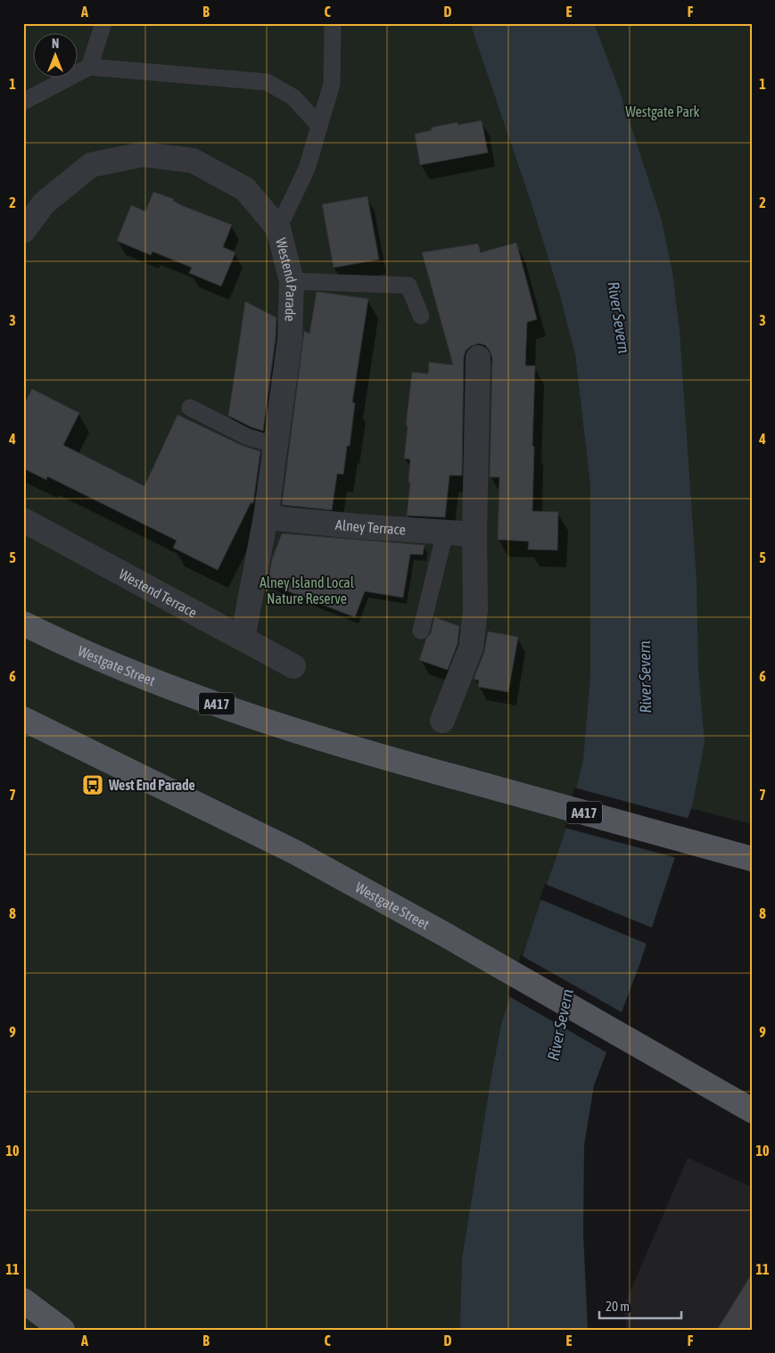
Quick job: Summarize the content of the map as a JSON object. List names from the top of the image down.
{
  "streets": {
    "main road": ["Westgate Street", "A417"],
    "street": ["Westend Parade", "Alney Terrace", "Westend Terrace"]
  },
  "crossings": [
    ["Westend Parade", "Alney Terrace"],
    ["Westend Parade", "Westend Terrace"]
  ],
  "water": ["River Severn"],
  "parks": ["Westgate Park", "Alney Island Local Nature Reserve"],
  "places": {
    "bus stop": ["West End Parade"]
  },
  "scale_bar": "20 m",
  "north": "top",
  "grid": {
    "columns": [
      "A",
      "B",
      "C",
      "D",
      "E",
      "F"
    ],
    "rows": [
      "1",
      "2",
      "3",
      "4",
      "5",
      "6",
      "7",
      "8",
      "9",
      "10",
      "11"
    ]
  }
}
